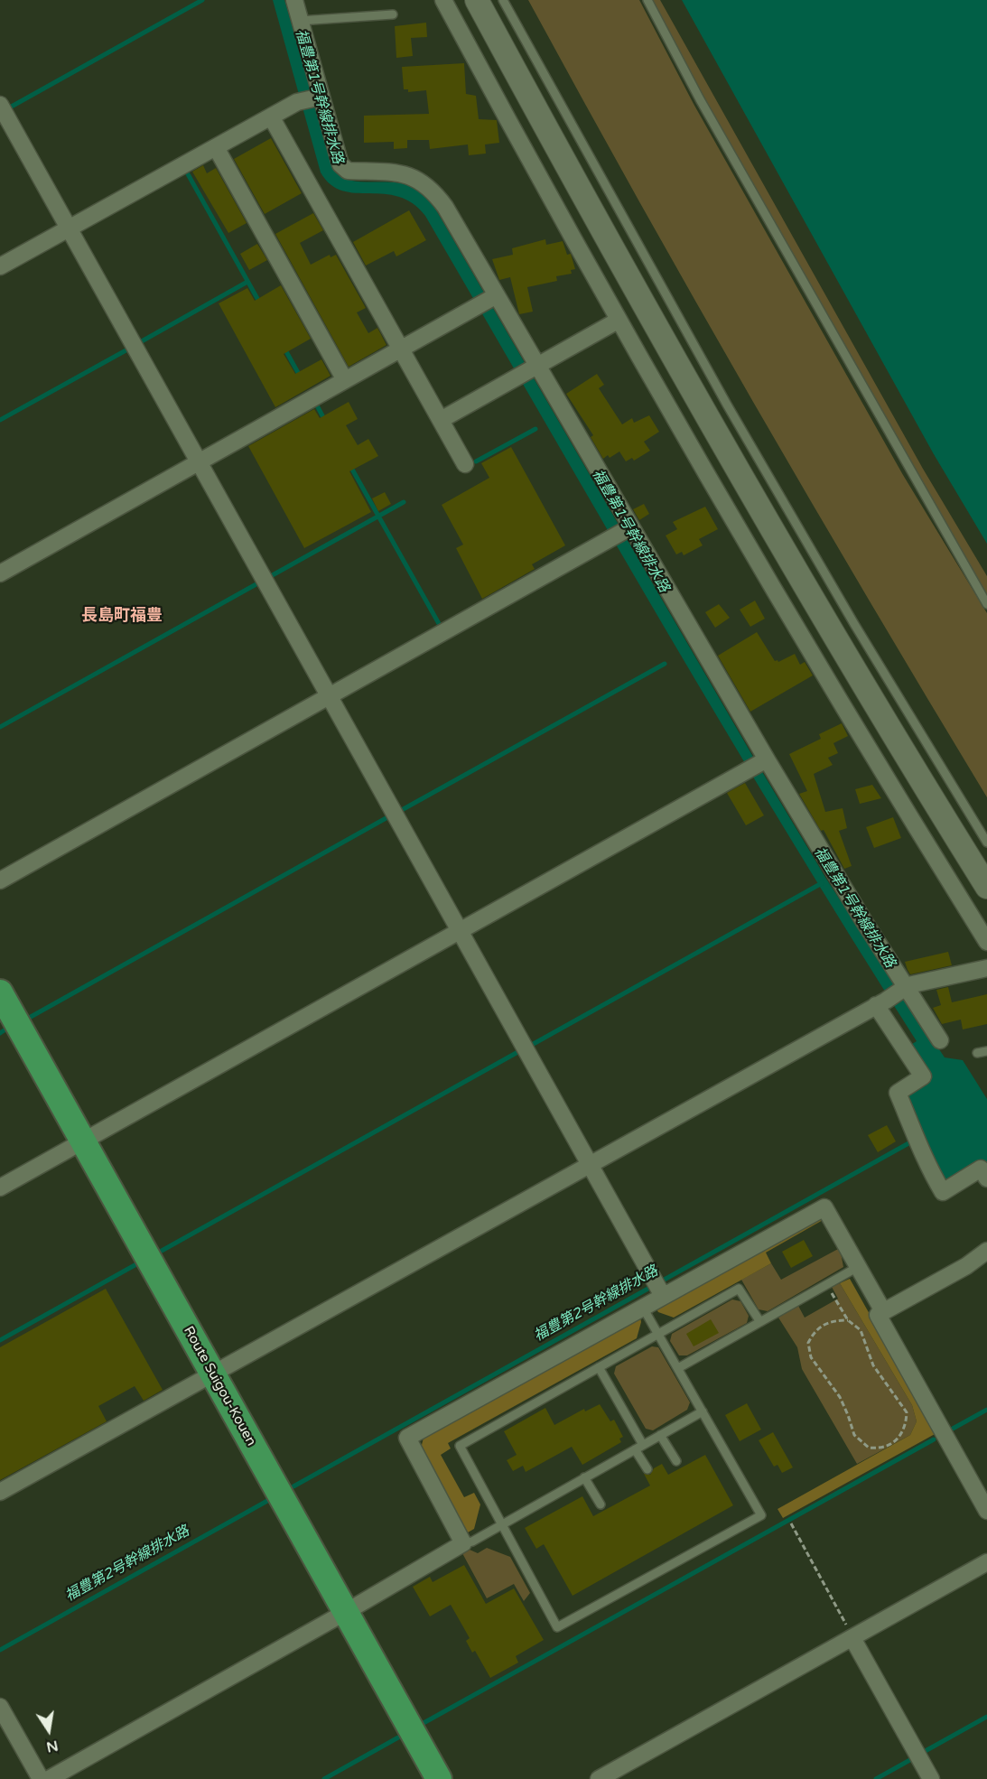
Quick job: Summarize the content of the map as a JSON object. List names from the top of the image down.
{
  "streets": {
    "main road": ["Route Suigou-Kouen"]
  },
  "districts": ["長島町福豊"],
  "water": ["福豊第1号幹線排水路", "福豊第2号幹線排水路"],
  "north": "bottom"
}
